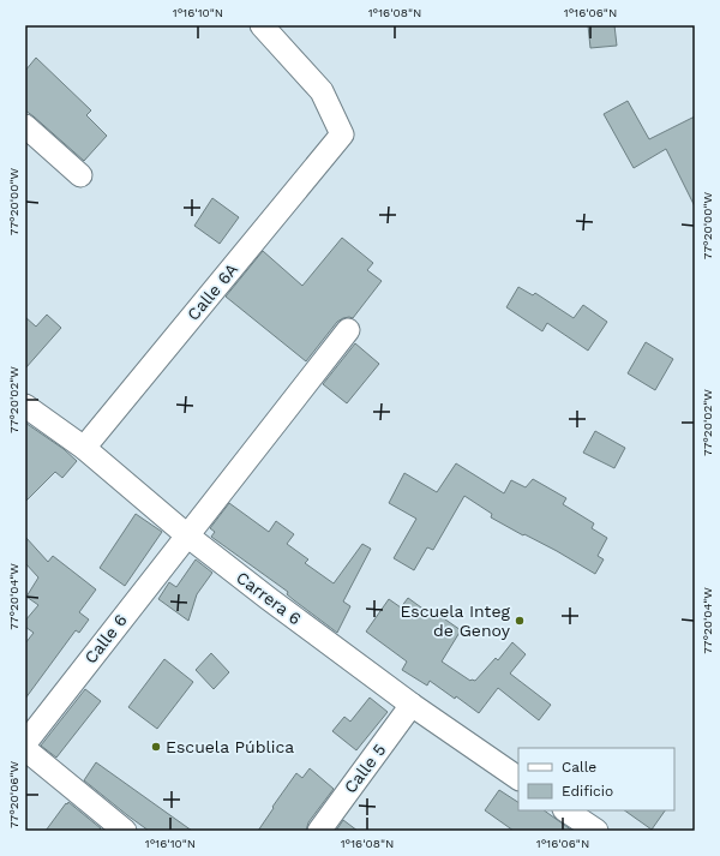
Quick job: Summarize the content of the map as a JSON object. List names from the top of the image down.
{
  "streets": {
    "street": [
      "Calle 6A",
      "Carrera 6",
      "Calle 6",
      "Calle 5"
    ]
  },
  "crossings": [
    ["Calle 6A", "Carrera 6"],
    ["Carrera 6", "Calle 6"],
    ["Carrera 6", "Calle 5"]
  ],
  "places": ["Escuela Integ de Genoy", "Escuela Pública"],
  "legend": ["Calle", "Edificio"],
  "coordinates": [
    "1°16'10\"N",
    "1°16'08\"N",
    "1°16'06\"N",
    "77°20'00\"W",
    "77°20'02\"W",
    "77°20'04\"W",
    "77°20'06\"W"
  ]
}
